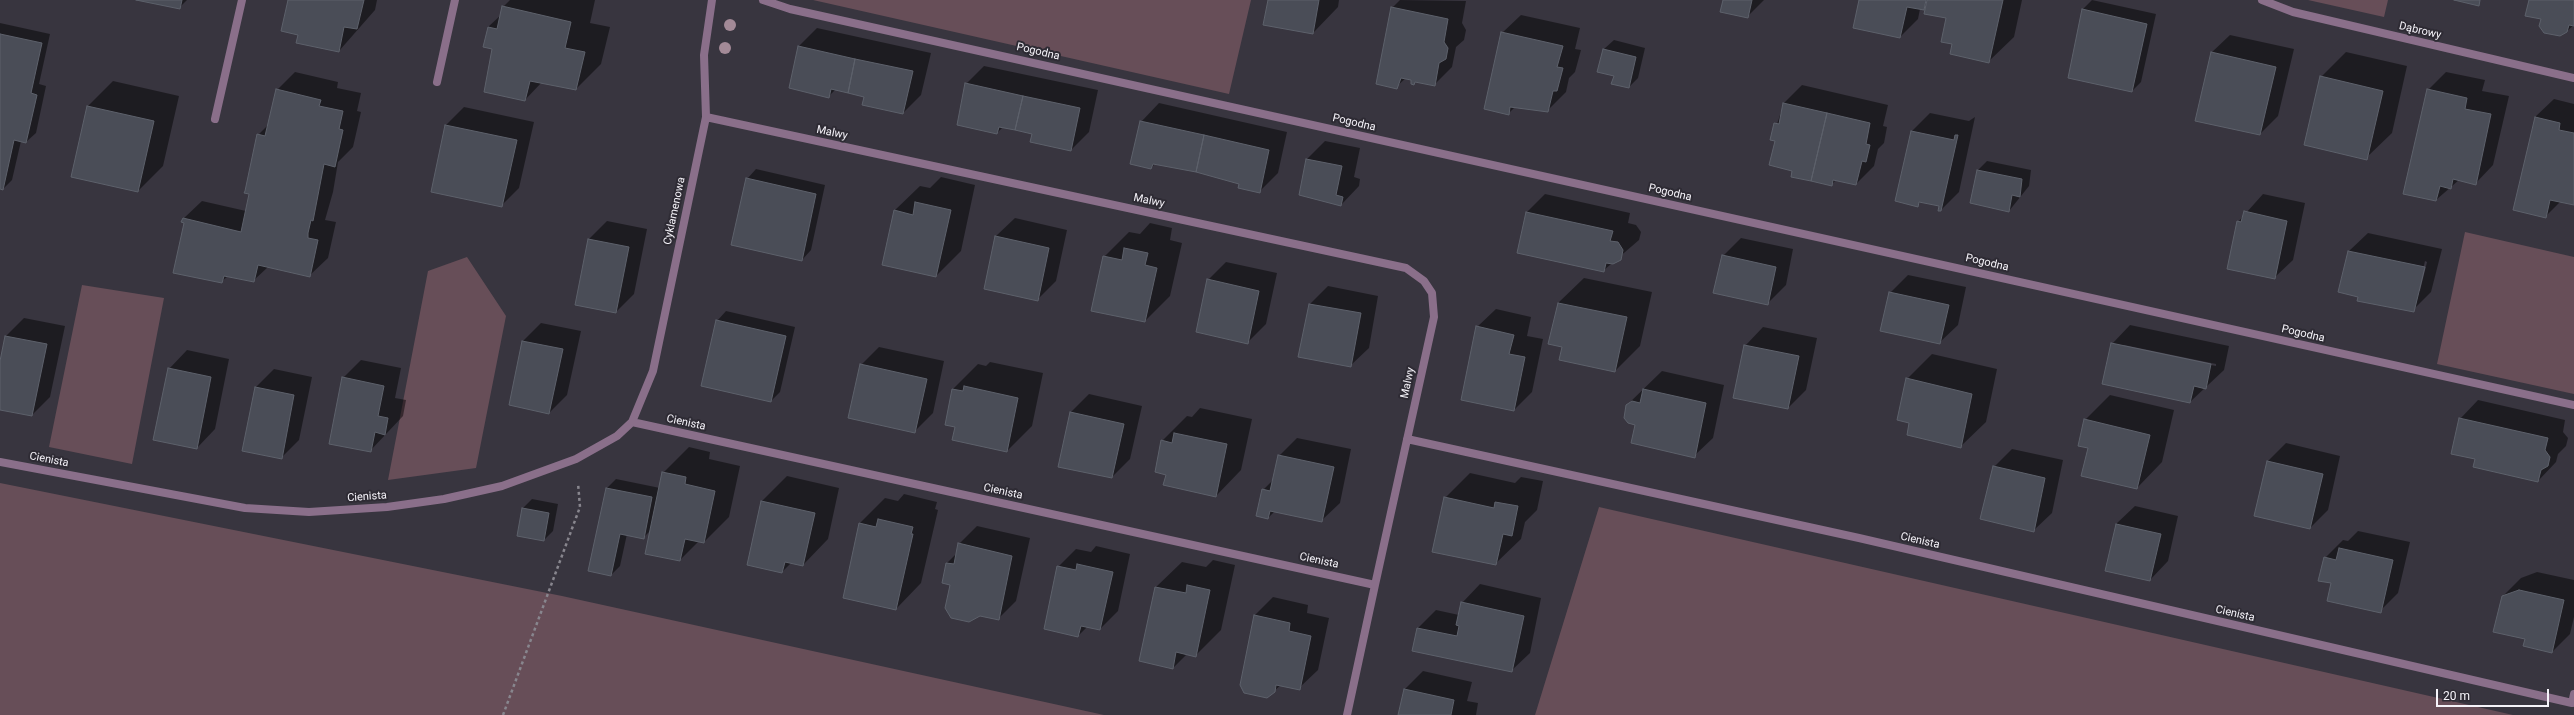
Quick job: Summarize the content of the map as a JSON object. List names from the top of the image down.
{
  "streets": {
    "street": [
      "Dąbrowy",
      "Pogodna",
      "Malwy",
      "Cyklamenowa",
      "Cienista"
    ]
  },
  "crossings": [
    ["Malwy", "Cyklamenowa"],
    ["Malwy", "Cienista"],
    ["Cyklamenowa", "Cienista"]
  ],
  "scale_bar": "20 m"
}
